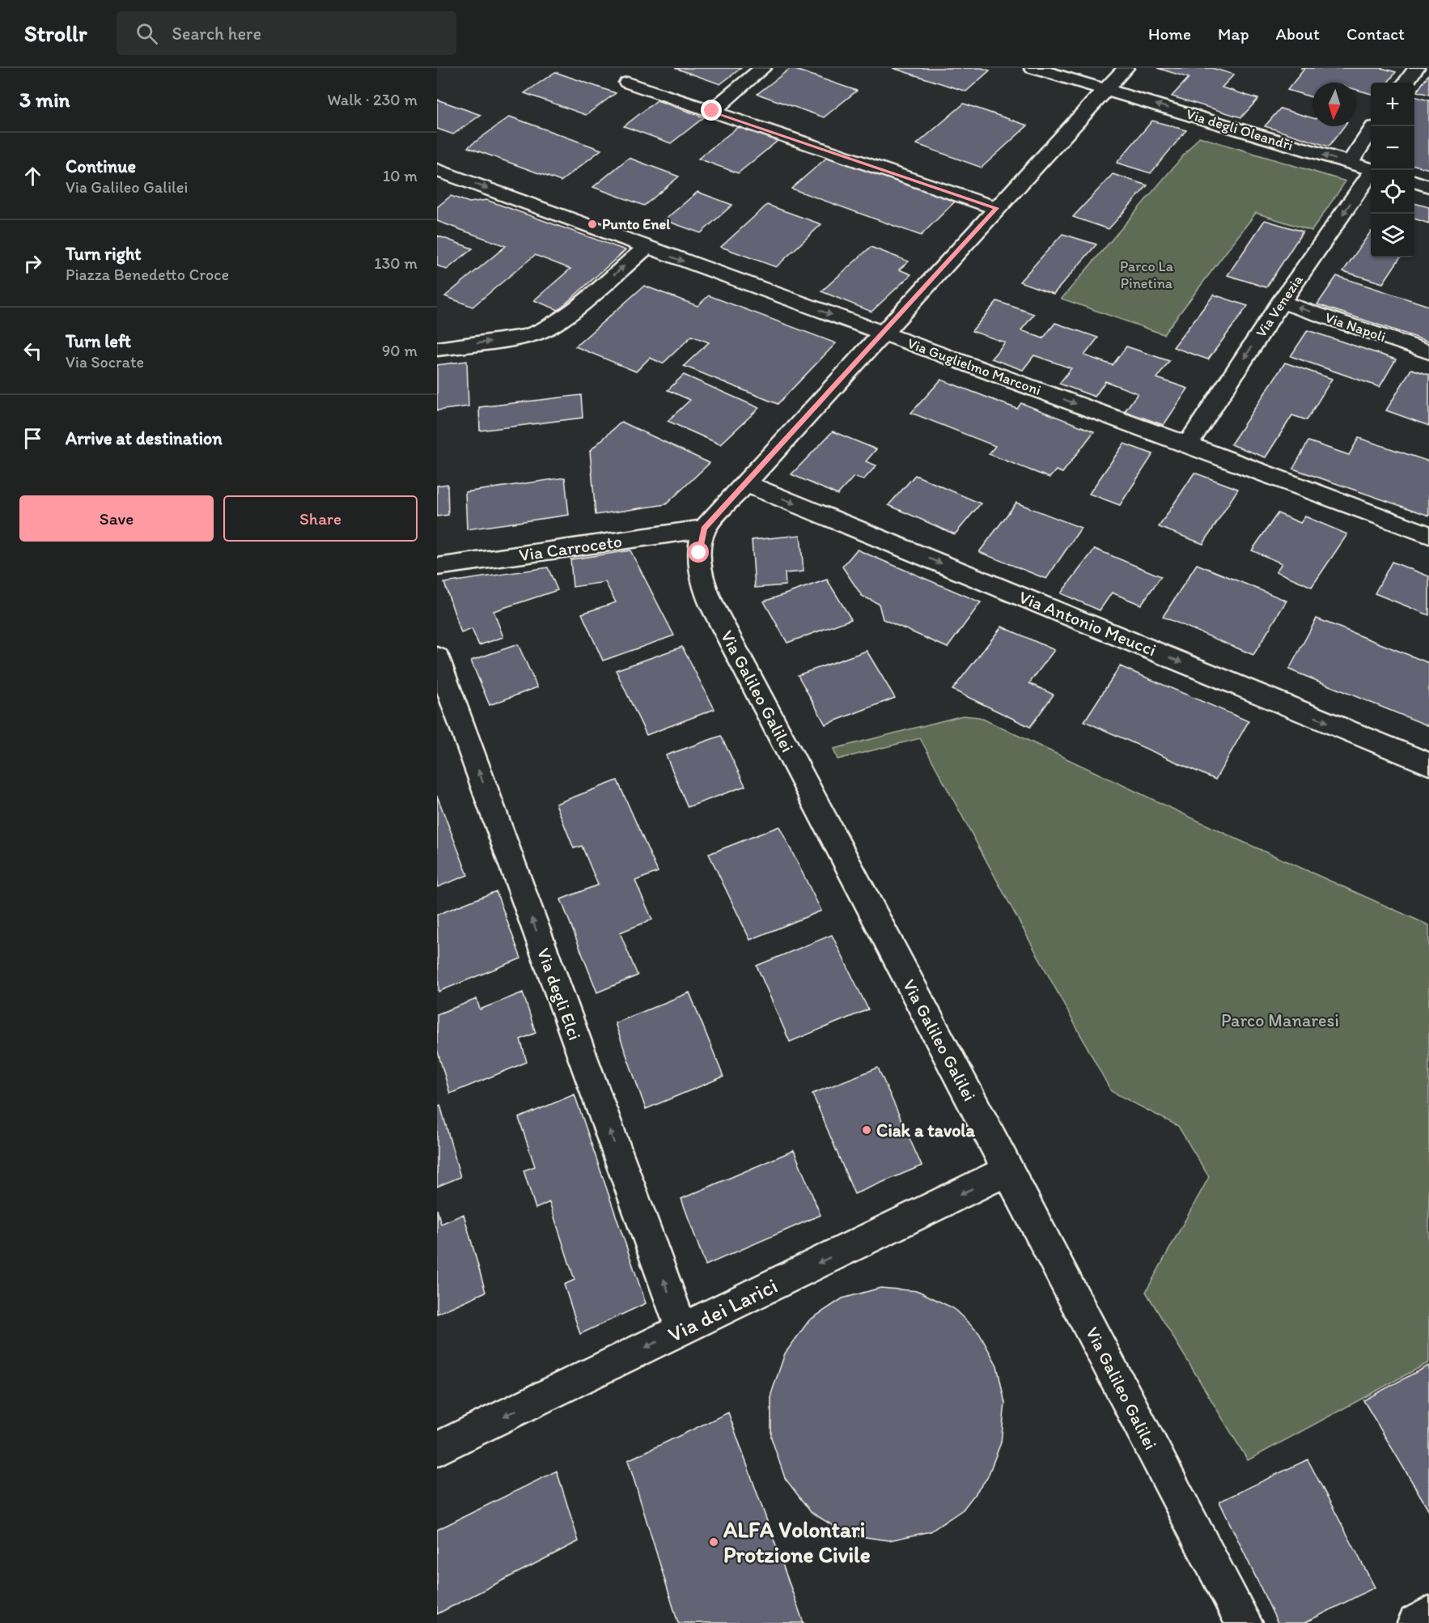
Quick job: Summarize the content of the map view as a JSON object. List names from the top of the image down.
{
  "streets": {
    "street": [
      "Via degli Oleandri",
      "Via Venezia",
      "Via Napoli",
      "Via Guglielmo Marconi",
      "Via Carroceto",
      "Via Antonio Meucci",
      "Via Galileo Galilei",
      "Via degli Elci",
      "Via dei Larici"
    ]
  },
  "crossings": [
    ["Via Venezia", "Via Napoli"],
    ["Via Venezia", "Via Guglielmo Marconi"],
    ["Via Carroceto", "Via Galileo Galilei"],
    ["Via Galileo Galilei", "Via dei Larici"],
    ["Via degli Elci", "Via dei Larici"]
  ],
  "one_way": [
    "Via degli Oleandri",
    "Via Venezia",
    "Via Napoli",
    "Via Antonio Meucci",
    "Via degli Elci",
    "Via dei Larici"
  ],
  "parks": ["Parco La Pinetina", "Parco Manaresi"],
  "places": ["Punto Enel", "Ciak a tavola", "ALFA Volontari Protzione Civile"],
  "north": "bottom",
  "page": {
    "header": "Strollr",
    "search": "Search here",
    "nav": [
      "Home",
      "Map",
      "About",
      "Contact"
    ],
    "heading": ["3 min", "Walk · 230 m"],
    "map_buttons": ["+", "−"],
    "list": [
      ["Continue", "Via Galileo Galilei", "10 m"],
      ["Turn right", "Piazza Benedetto Croce", "130 m"],
      ["Turn left", "Via Socrate", "90 m"],
      "Arrive at destination"
    ],
    "buttons": ["Save", "Share"]
  }
}
